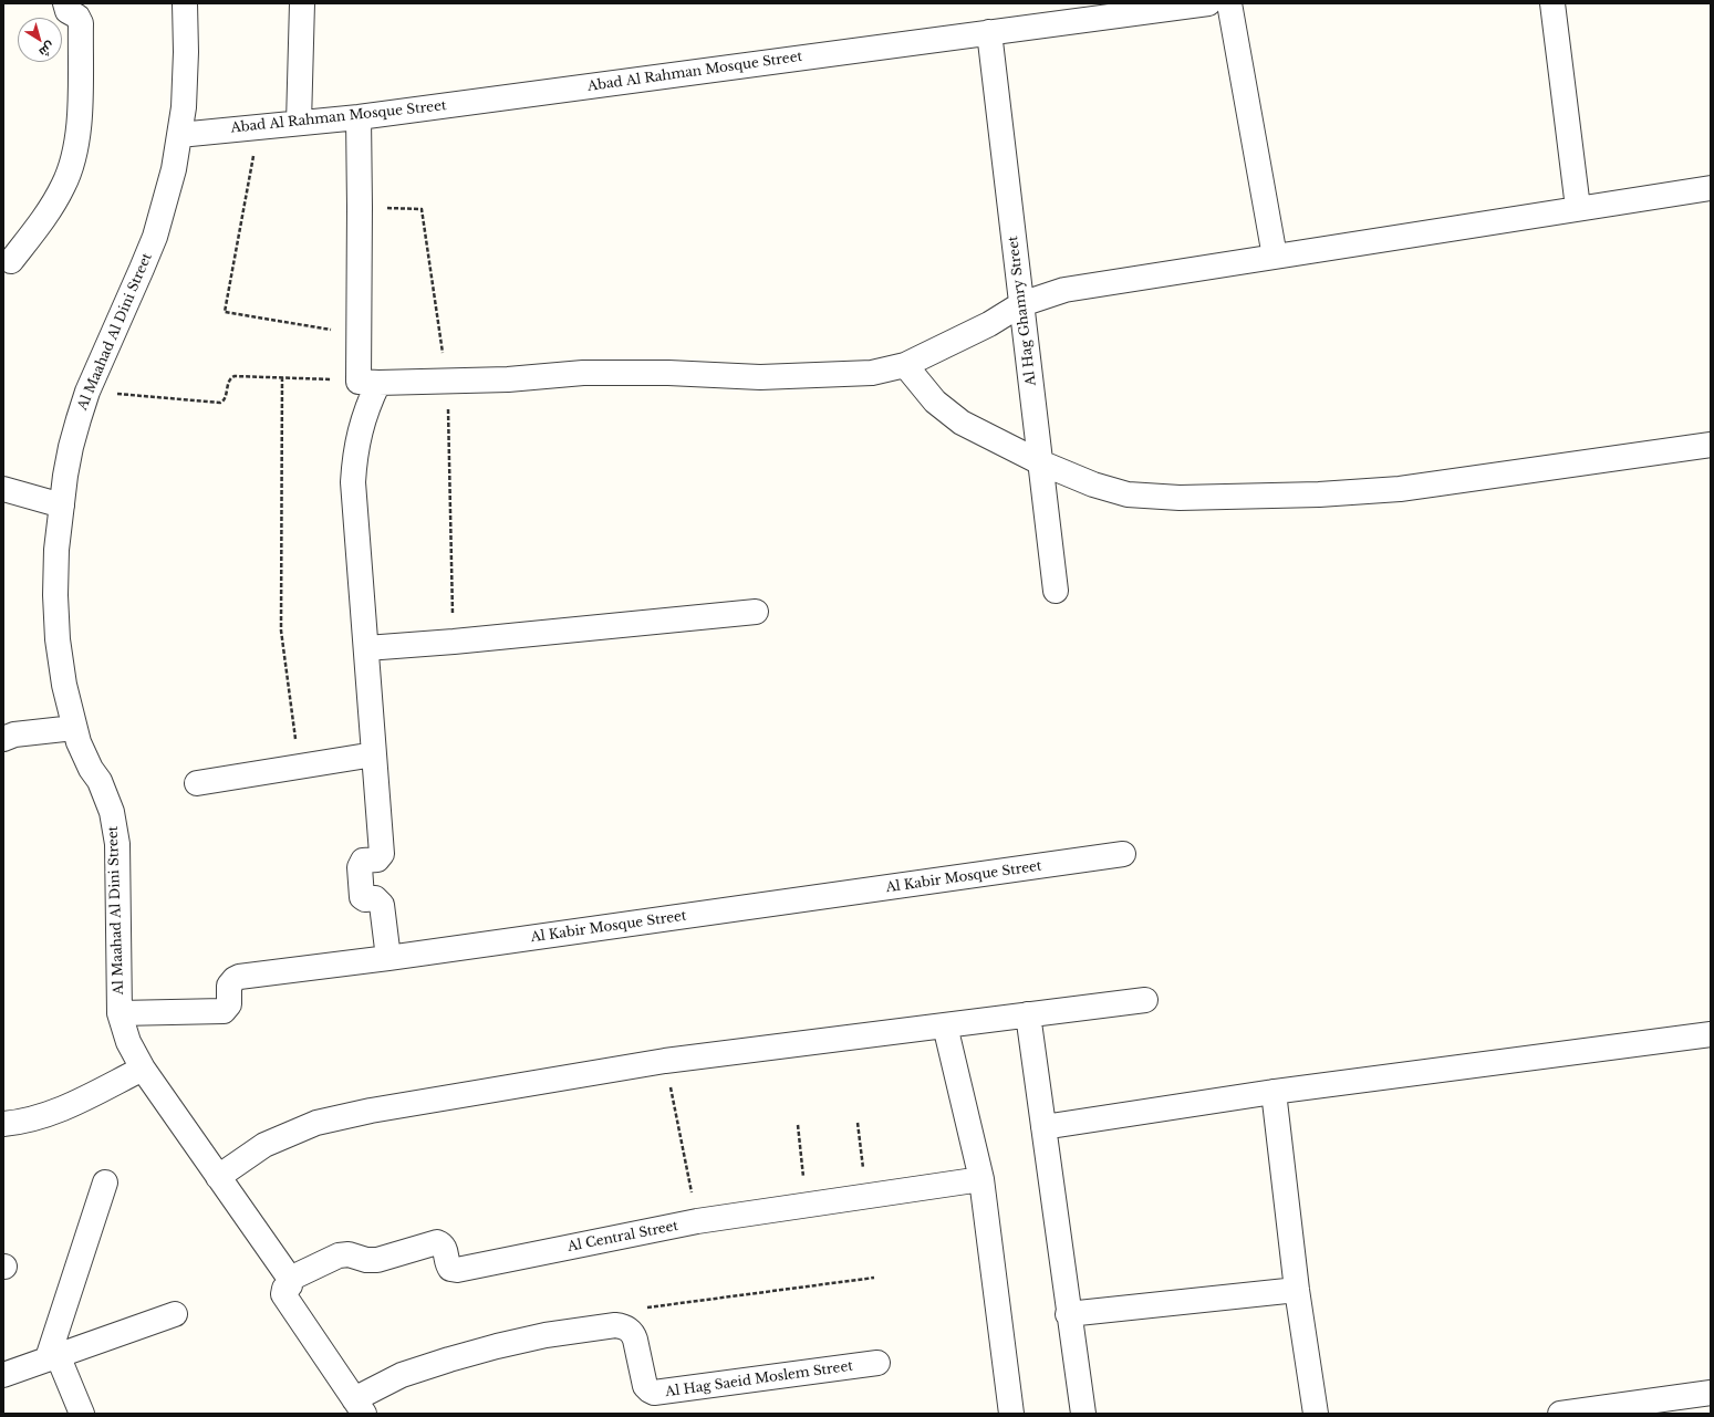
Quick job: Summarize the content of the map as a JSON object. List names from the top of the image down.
{
  "streets": {
    "street": [
      "Abad Al Rahman Mosque Street",
      "Al Hag Ghamry Street",
      "Al Maahad Al Dini Street",
      "Al Kabir Mosque Street",
      "Al Central Street",
      "Al Hag Saeid Moslem Street"
    ]
  },
  "crossings": [
    ["Abad Al Rahman Mosque Street", "Al Hag Ghamry Street"],
    ["Abad Al Rahman Mosque Street", "Al Maahad Al Dini Street"],
    ["Al Maahad Al Dini Street", "Al Kabir Mosque Street"],
    ["Al Maahad Al Dini Street", "Al Central Street"]
  ],
  "north": "bottom right"
}
